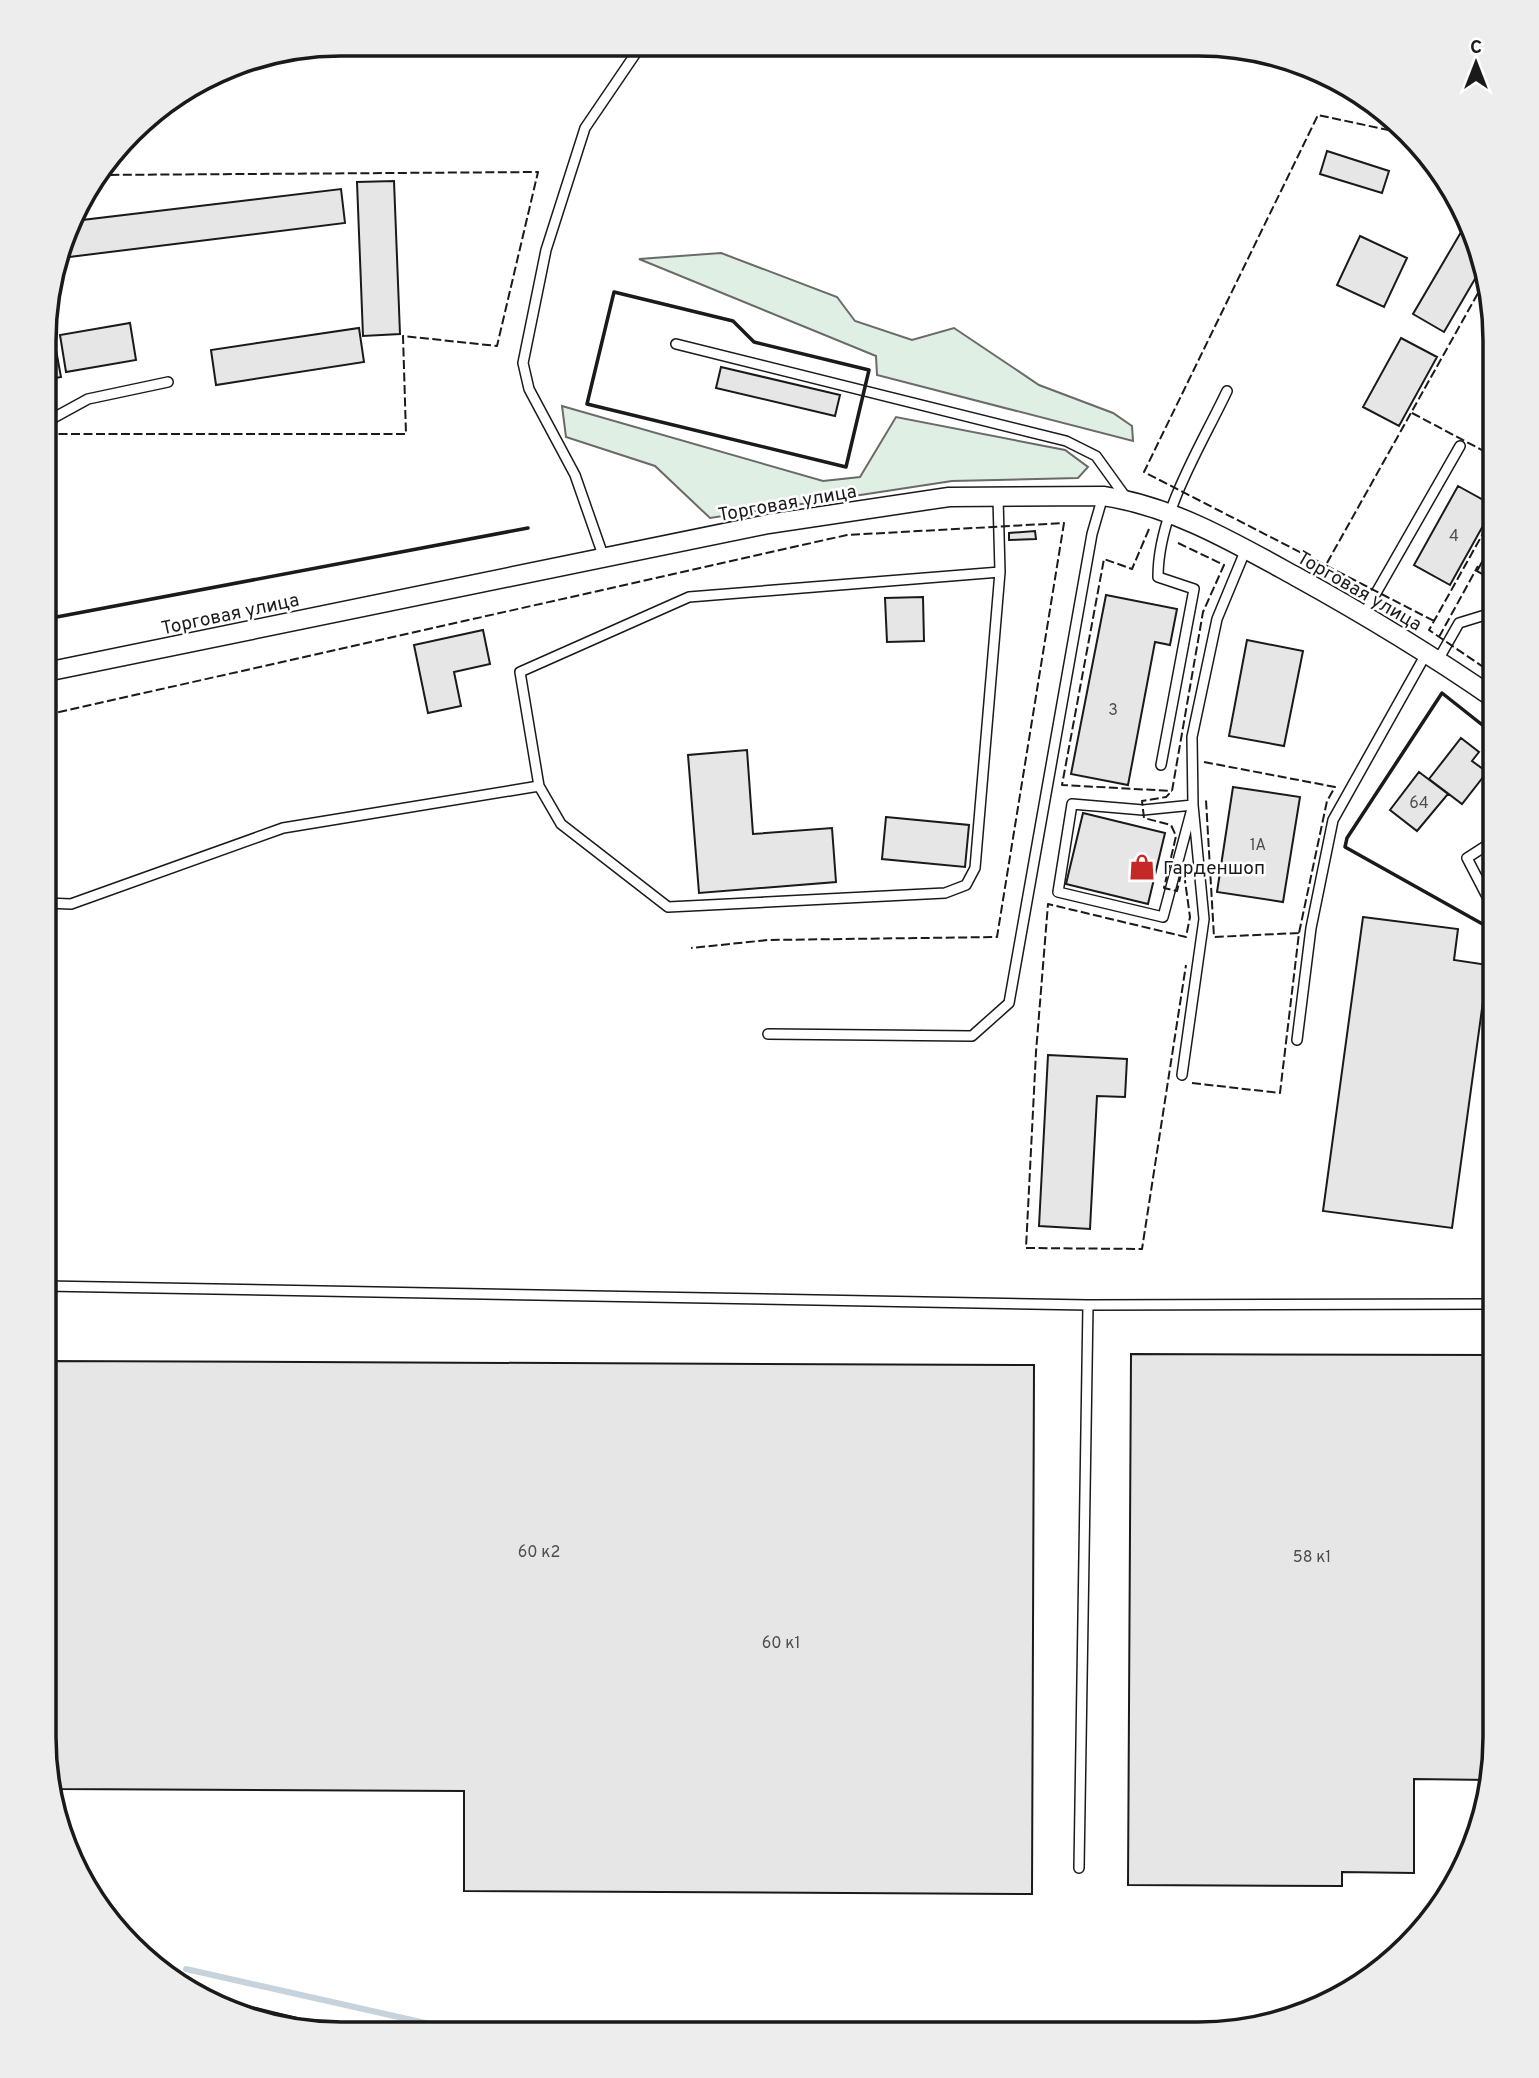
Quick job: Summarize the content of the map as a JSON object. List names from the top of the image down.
{
  "streets": {
    "street": ["Торговая улица"]
  },
  "places": {
    "shop": ["Гарденшоп"]
  },
  "house_numbers": [
    "4",
    "3",
    "64",
    "1А",
    "60 к2",
    "58 к1",
    "60 к1"
  ],
  "north": "top"
}
